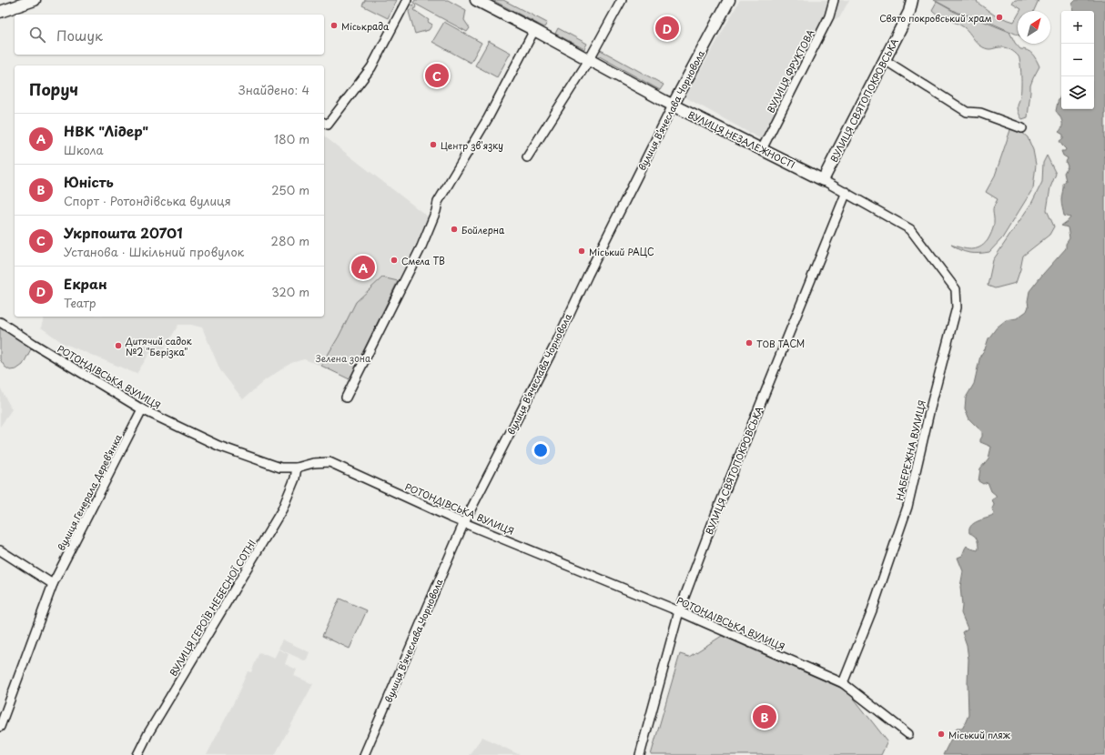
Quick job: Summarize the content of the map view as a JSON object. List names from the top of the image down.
{
  "streets": {
    "street": [
      "ВУЛИЦЯ ФРУКТОВА",
      "ВУЛИЦЯ СВЯТОПОКРОВСЬКА",
      "вулиця Вʼячеслава Чорновола",
      "ВУЛИЦЯ НЕЗАЛЕЖНОСТІ",
      "РОТОНДІВСЬКА ВУЛИЦЯ",
      "НАБЕРЕЖНА ВУЛИЦЯ",
      "вулиця Генерала Деревʼянка",
      "ВУЛИЦЯ ГЕРОЇВ НЕБЕСНОЇ СОТНІ"
    ]
  },
  "crossings": [
    ["ВУЛИЦЯ ФРУКТОВА", "ВУЛИЦЯ НЕЗАЛЕЖНОСТІ"],
    ["ВУЛИЦЯ СВЯТОПОКРОВСЬКА", "ВУЛИЦЯ НЕЗАЛЕЖНОСТІ"],
    ["ВУЛИЦЯ СВЯТОПОКРОВСЬКА", "РОТОНДІВСЬКА ВУЛИЦЯ"],
    ["вулиця Вʼячеслава Чорновола", "ВУЛИЦЯ НЕЗАЛЕЖНОСТІ"],
    ["вулиця Вʼячеслава Чорновола", "РОТОНДІВСЬКА ВУЛИЦЯ"],
    ["ВУЛИЦЯ НЕЗАЛЕЖНОСТІ", "НАБЕРЕЖНА ВУЛИЦЯ"],
    ["РОТОНДІВСЬКА ВУЛИЦЯ", "НАБЕРЕЖНА ВУЛИЦЯ"],
    ["РОТОНДІВСЬКА ВУЛИЦЯ", "вулиця Генерала Деревʼянка"],
    ["РОТОНДІВСЬКА ВУЛИЦЯ", "ВУЛИЦЯ ГЕРОЇВ НЕБЕСНОЇ СОТНІ"]
  ],
  "parks": ["Зелена зона"],
  "places": [
    "Свято покровський храм",
    "Міськрада",
    "Центр зв'язку",
    "Бойлерна",
    "Міський РАЦС",
    "Смела ТВ",
    "ТОВ ТАСМ",
    "Дитячий садок №2 \"Берізка\"",
    "Міський пляж"
  ],
  "north": "top right",
  "page": {
    "map_buttons": ["+", "−"],
    "pins": [
      "D",
      "C",
      "A",
      "B"
    ],
    "search": "Пошук",
    "heading": ["Поруч", "Знайдено: 4"],
    "list": [
      {
        "mark": "A",
        "name": "НВК \"Лідер\"",
        "note": "Школа",
        "value": "180 m"
      },
      {
        "mark": "B",
        "name": "Юність",
        "note": "Спорт · Ротондівська вулиця",
        "value": "250 m"
      },
      {
        "mark": "C",
        "name": "Укрпошта 20701",
        "note": "Установа · Шкільний провулок",
        "value": "280 m"
      },
      {
        "mark": "D",
        "name": "Екран",
        "note": "Театр",
        "value": "320 m"
      }
    ]
  }
}
